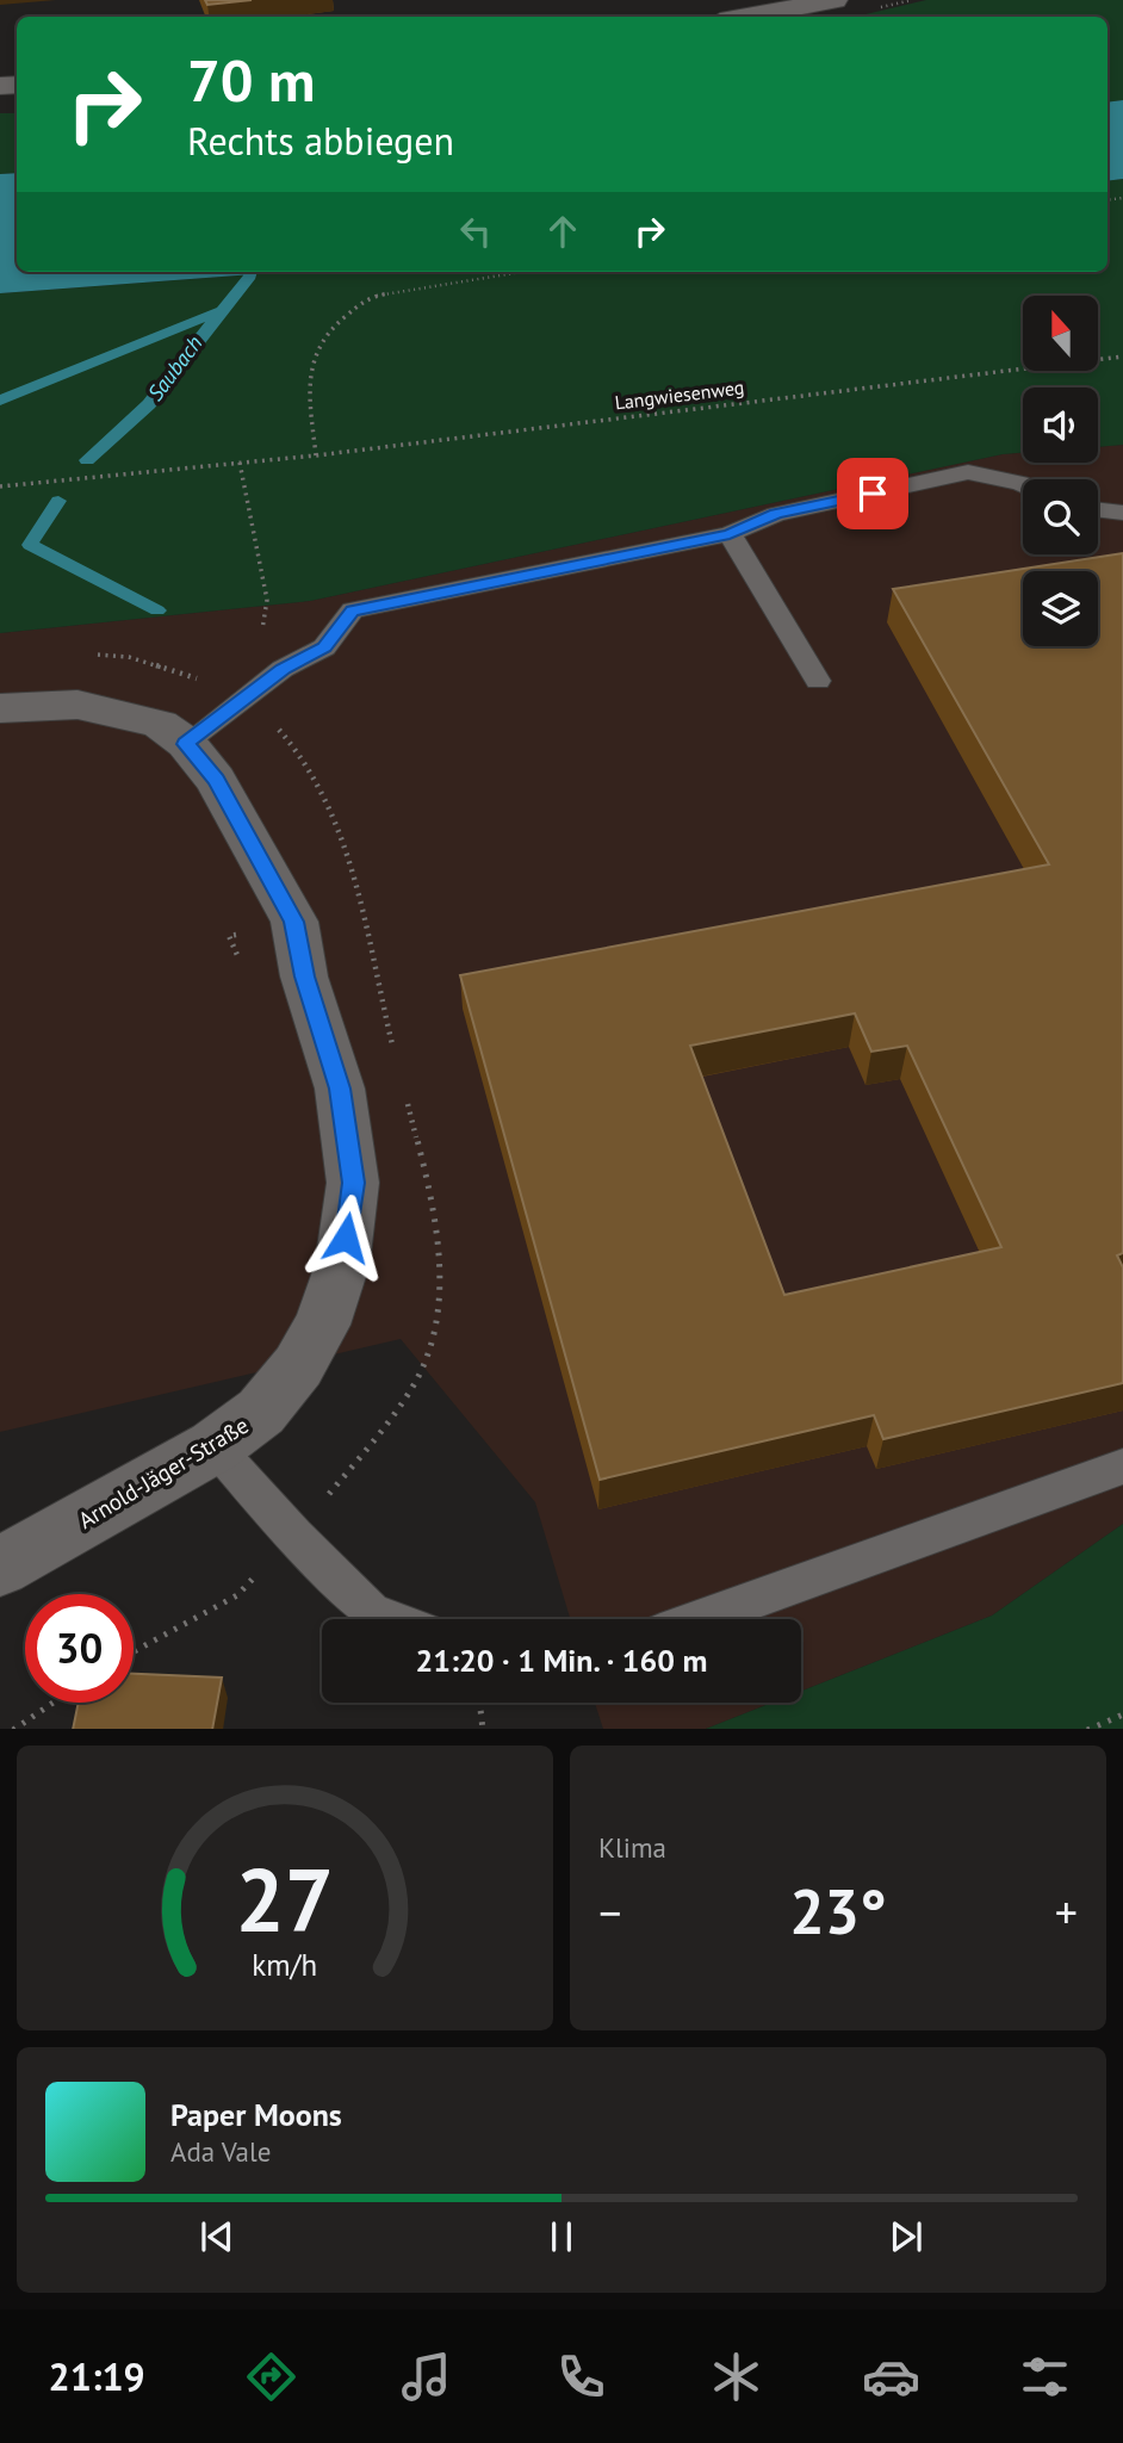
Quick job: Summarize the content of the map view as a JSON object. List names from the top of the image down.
{
  "streets": {
    "street": ["Arnold-Jäger-Straße"],
    "path": ["Langwiesenweg"]
  },
  "water": ["Saubach"],
  "north": "top",
  "page": {
    "turn": ["70 m", "Rechts abbiegen"],
    "limit": "30",
    "trip": "21:20 · 1 Min. · 160 m",
    "tile": "Klima",
    "heat": ["−", "23°", "+"],
    "song": ["Paper Moons", "Ada Vale"],
    "tabs": "21:19",
    "gauge": ["27", "km/h"]
  }
}
